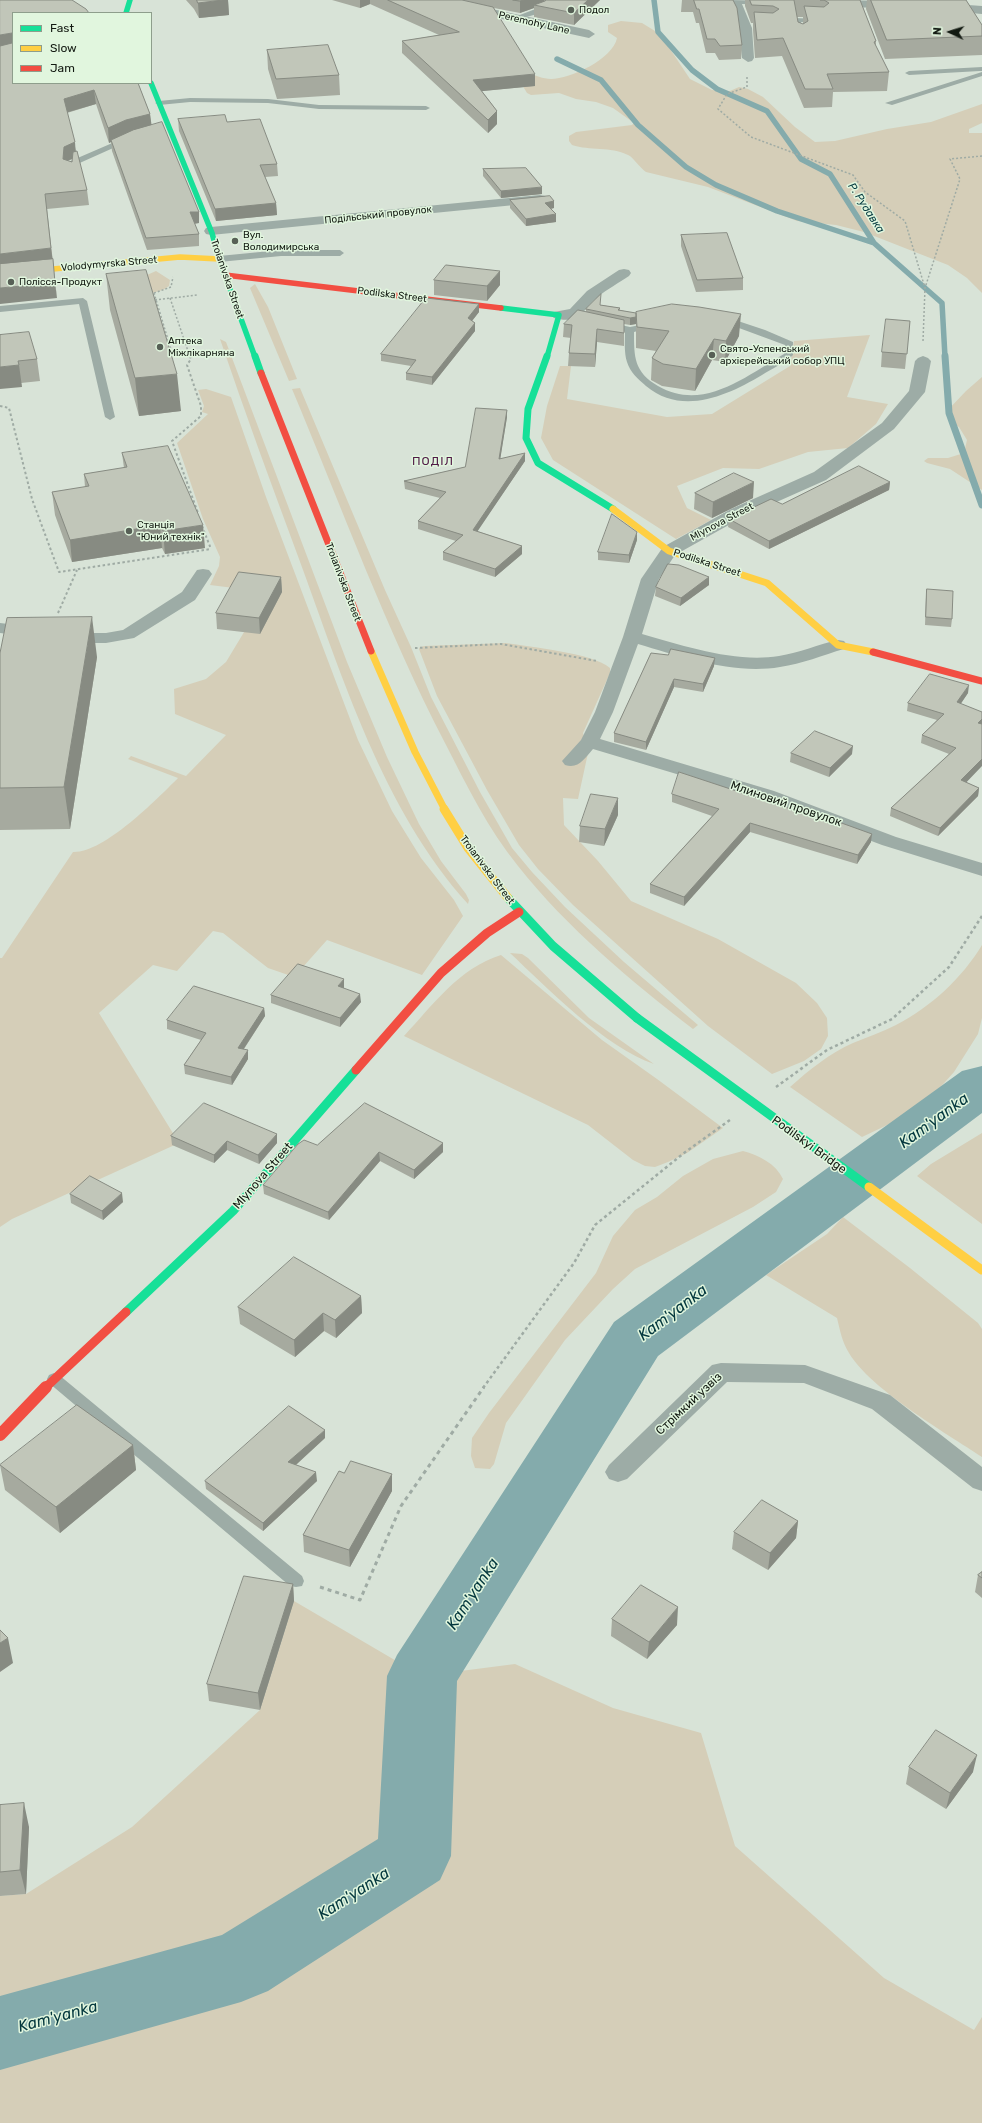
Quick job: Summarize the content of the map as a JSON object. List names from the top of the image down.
{
  "streets": {
    "street": [
      "Peremohy Lane",
      "Подільський провулок",
      "Volodymyrska Street",
      "Troianivska Street",
      "Podilska Street",
      "Mlynova Street",
      "Млиновий провулок",
      "Podilskyi Bridge",
      "Стрімкий узвіз"
    ]
  },
  "crossings": [
    ["Подільський провулок", "Troianivska Street"],
    ["Volodymyrska Street", "Troianivska Street"],
    ["Troianivska Street", "Podilska Street"],
    ["Troianivska Street", "Mlynova Street"],
    ["Troianivska Street", "Podilskyi Bridge"],
    ["Podilska Street", "Mlynova Street"],
    ["Mlynova Street", "Млиновий провулок"]
  ],
  "districts": ["ПОДІЛ"],
  "water": ["Р. Рудавка", "Kam'yanka"],
  "places": [
    "Подол",
    "Вул. Володимирська",
    "Полісся-Продукт",
    "Аптека Міжлікарняна",
    "Свято-Успенський архієрейський собор УПЦ",
    "Станція \"Юний технік\""
  ],
  "legend": ["Fast", "Slow", "Jam"],
  "north": "left"
}
